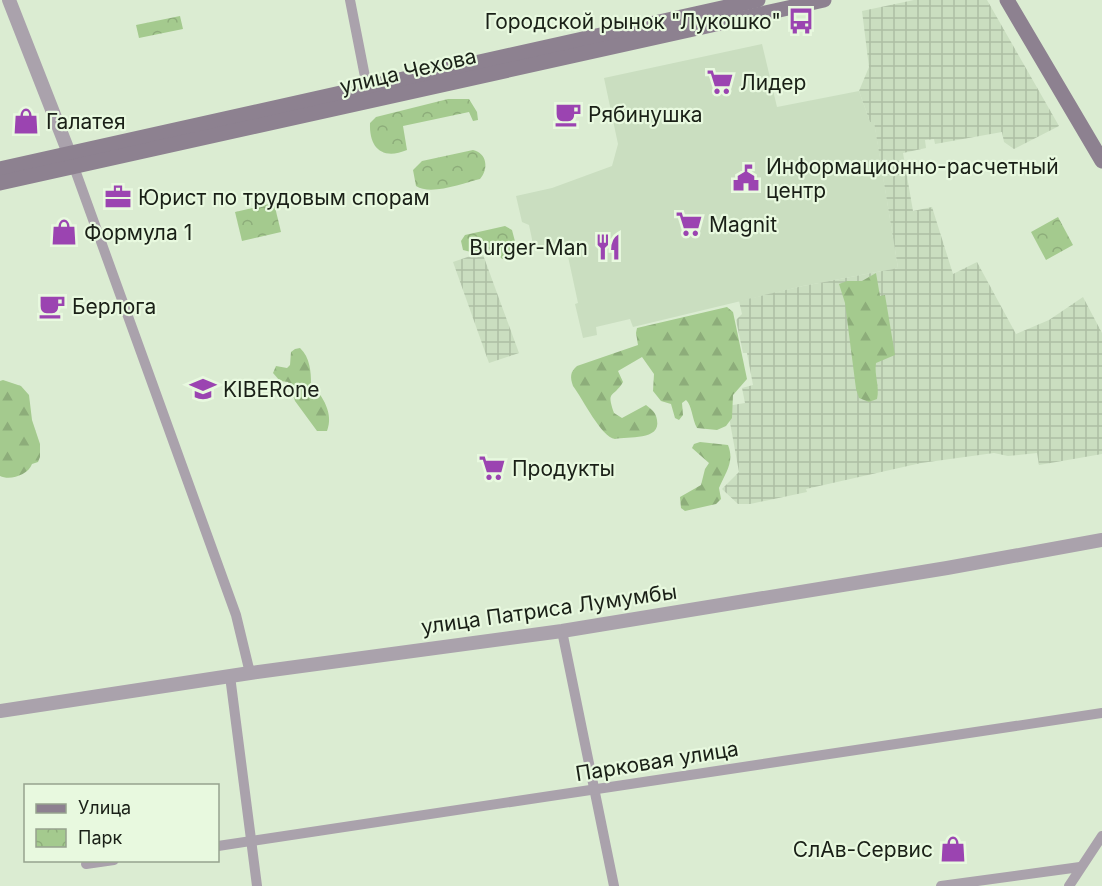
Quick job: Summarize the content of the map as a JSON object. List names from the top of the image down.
{
  "streets": {
    "main road": ["улица Чехова"],
    "street": ["улица Патриса Лумумбы", "Парковая улица"]
  },
  "places": {
    "bus stop": ["Городской рынок \"Лукошко\""],
    "supermarket": ["Лидер", "Magnit", "Продукты"],
    "cafe": ["Рябинушка", "Берлога"],
    "shop": ["Галатея", "Формула 1", "СлАв-Сервис"],
    "public building": ["Информационно-расчетный центр"],
    "office": ["Юрист по трудовым спорам"],
    "restaurant": ["Burger-Man"],
    "school or university": ["KIBERone"]
  },
  "legend": ["Улица", "Парк"]
}
